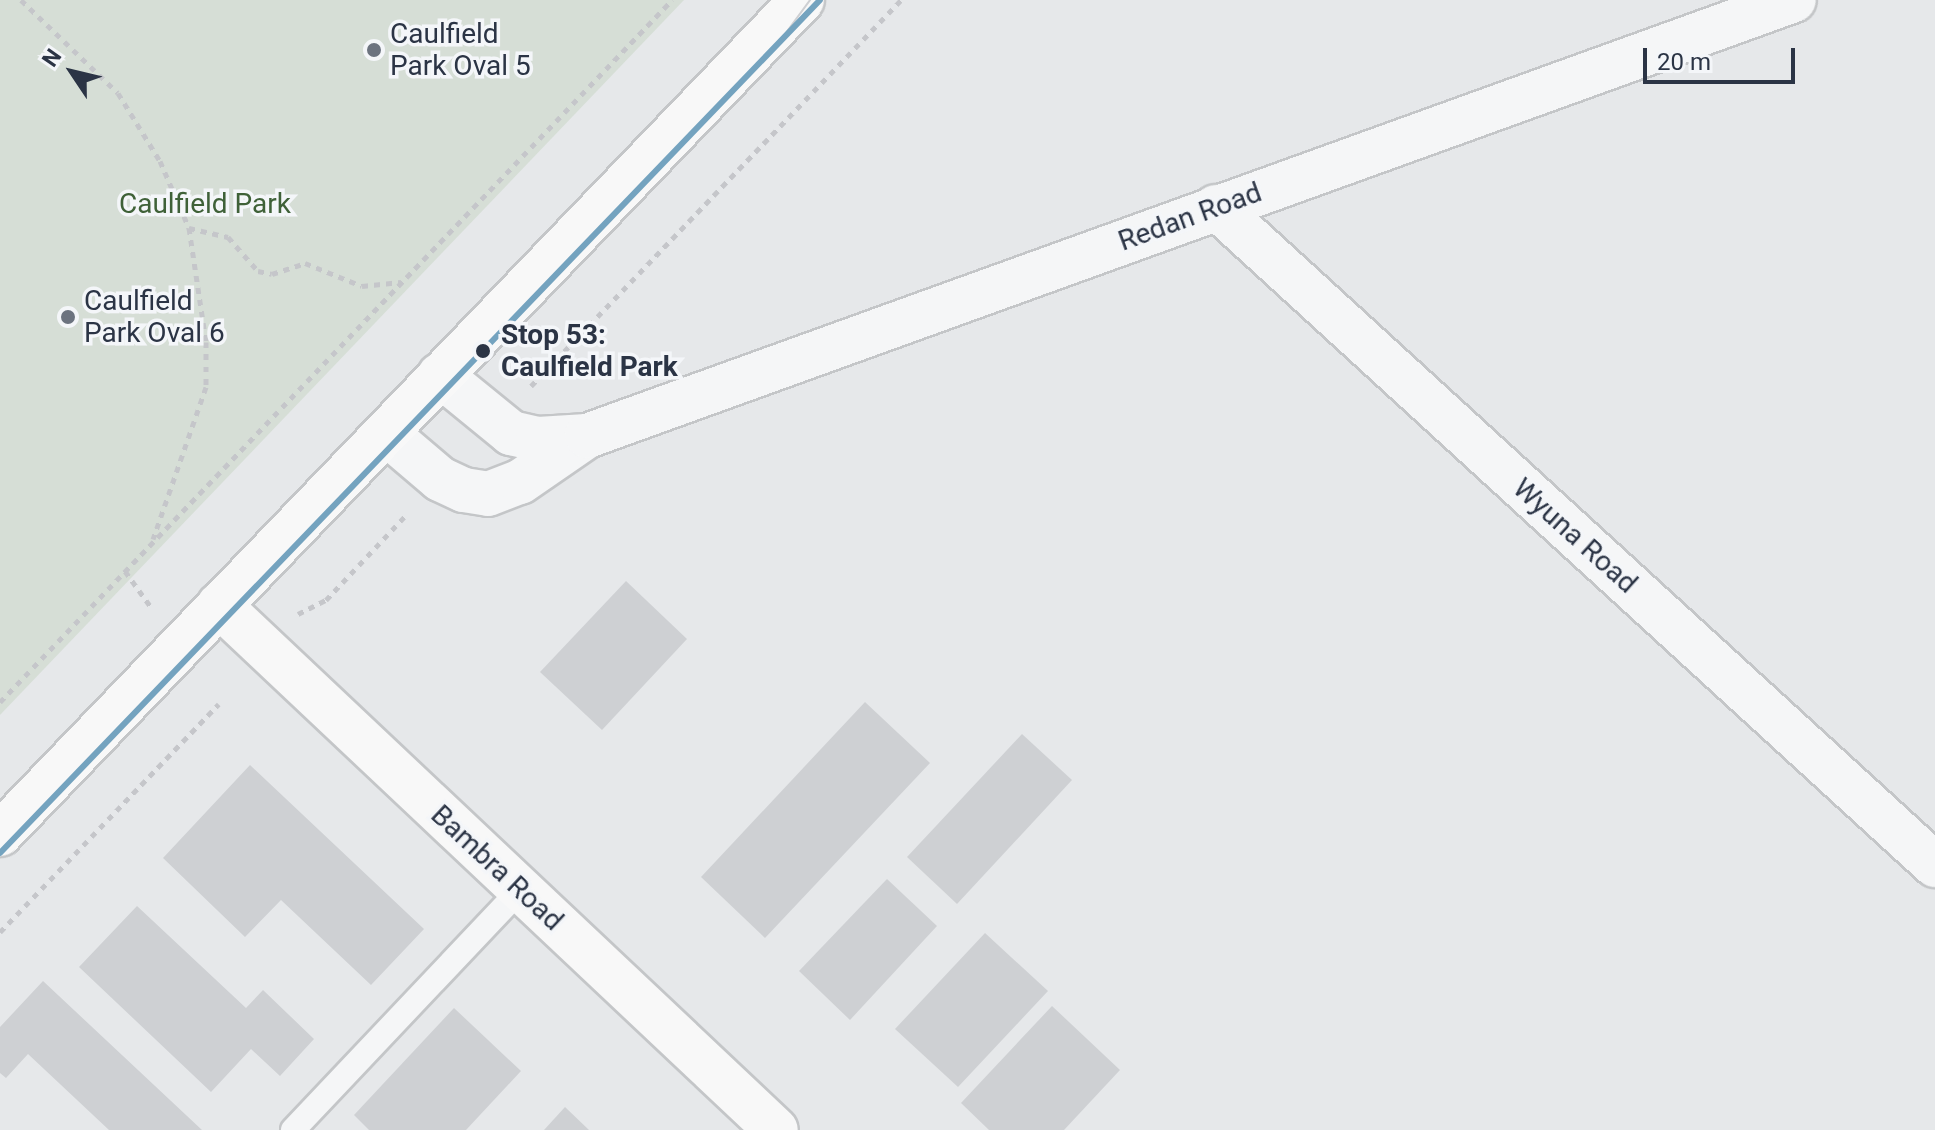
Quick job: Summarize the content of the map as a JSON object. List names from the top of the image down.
{
  "streets": {
    "main road": ["Bambra Road"],
    "street": ["Redan Road", "Wyuna Road"]
  },
  "crossings": [
    ["Redan Road", "Wyuna Road"]
  ],
  "parks": ["Caulfield Park"],
  "places": ["Caulfield Park Oval 5", "Caulfield Park Oval 6", "Stop 53: Caulfield Park"],
  "scale_bar": "20 m",
  "north": "top left"
}
